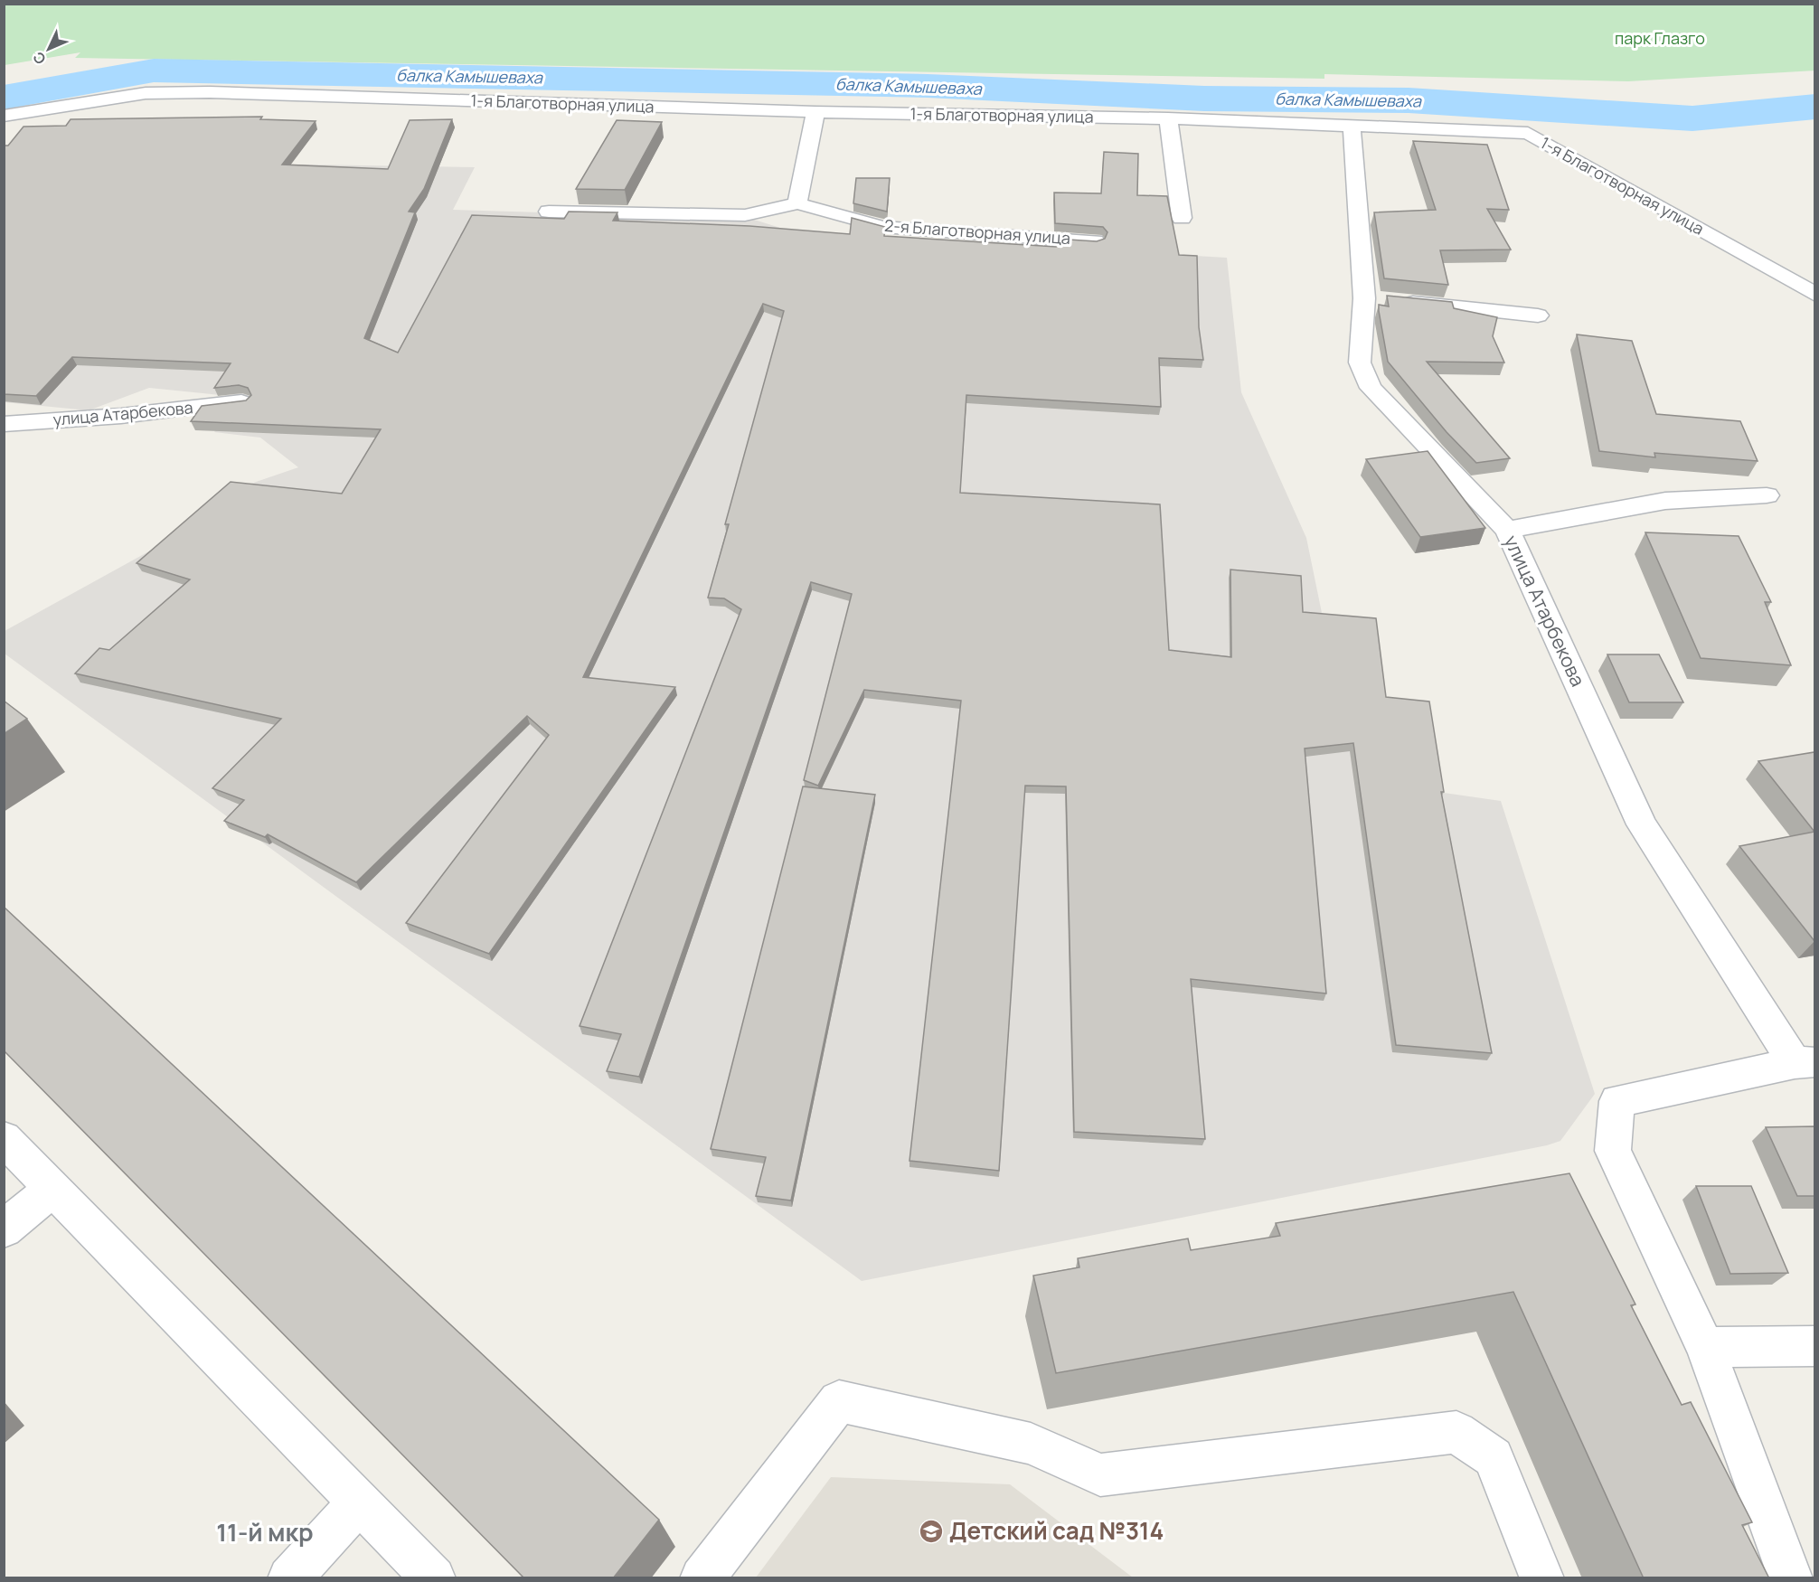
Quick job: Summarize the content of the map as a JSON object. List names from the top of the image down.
{
  "streets": {
    "street": ["1-я Благотворная улица", "2-я Благотворная улица", "улица Атарбекова"]
  },
  "crossings": [
    ["1-я Благотворная улица", "улица Атарбекова"]
  ],
  "districts": ["11-й мкр"],
  "water": ["балка Камышеваха"],
  "parks": ["парк Глазго"],
  "places": {
    "school or university": ["Детский сад №314"]
  },
  "north": "bottom left"
}
